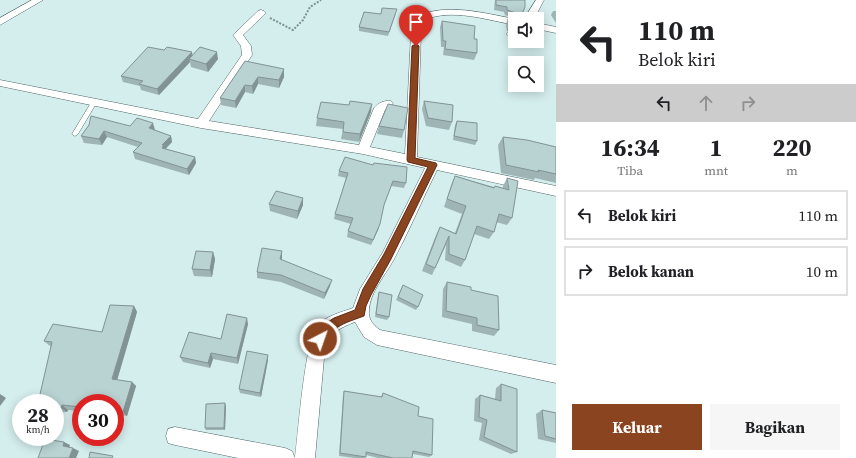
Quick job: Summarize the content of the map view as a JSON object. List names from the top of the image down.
{
  "page": {
    "turn": ["110 m", "Belok kiri"],
    "eta": [
      "16:34",
      "Tiba",
      "1",
      "mnt",
      "220",
      "m"
    ],
    "list": [
      {
        "name": "Belok kiri",
        "value": "110 m"
      },
      {
        "name": "Belok kanan",
        "value": "10 m"
      }
    ],
    "speed": "28 km/h",
    "limit": "30",
    "buttons": ["Keluar", "Bagikan"]
  }
}
